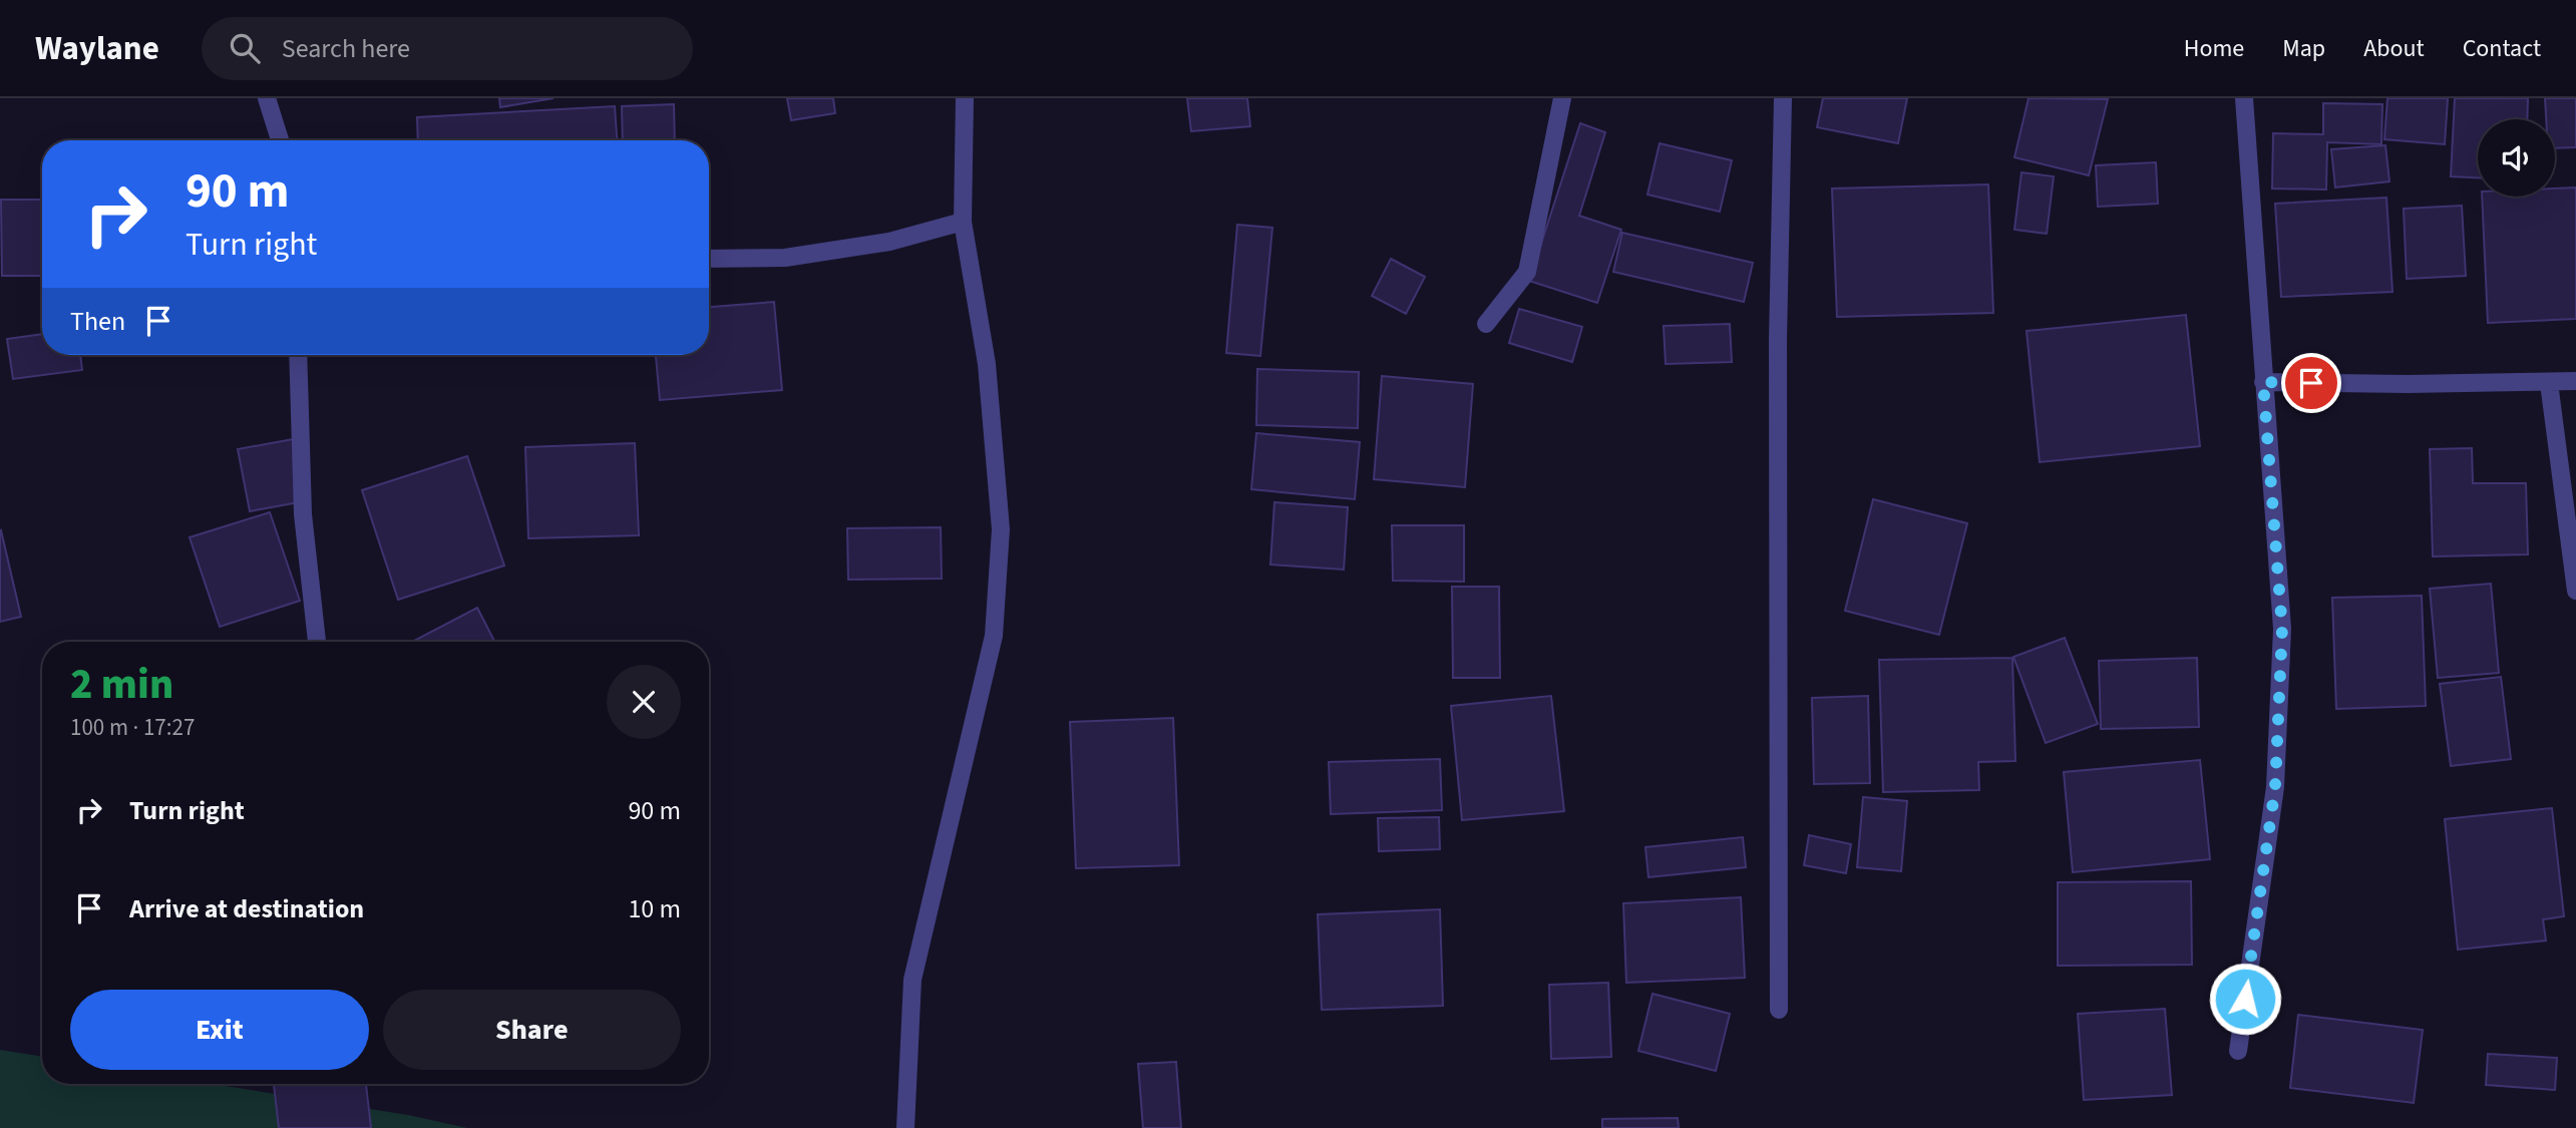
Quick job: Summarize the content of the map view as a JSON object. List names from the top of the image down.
{
  "page": {
    "header": "Waylane",
    "search": "Search here",
    "nav": [
      "Home",
      "Map",
      "About",
      "Contact"
    ],
    "turn": ["90 m", "Turn right"],
    "then": "Then",
    "heading": ["2 min", "100 m · 17:27"],
    "list": [
      {
        "name": "Turn right",
        "value": "90 m"
      },
      {
        "name": "Arrive at destination",
        "value": "10 m"
      }
    ],
    "buttons": ["Exit", "Share"]
  }
}
